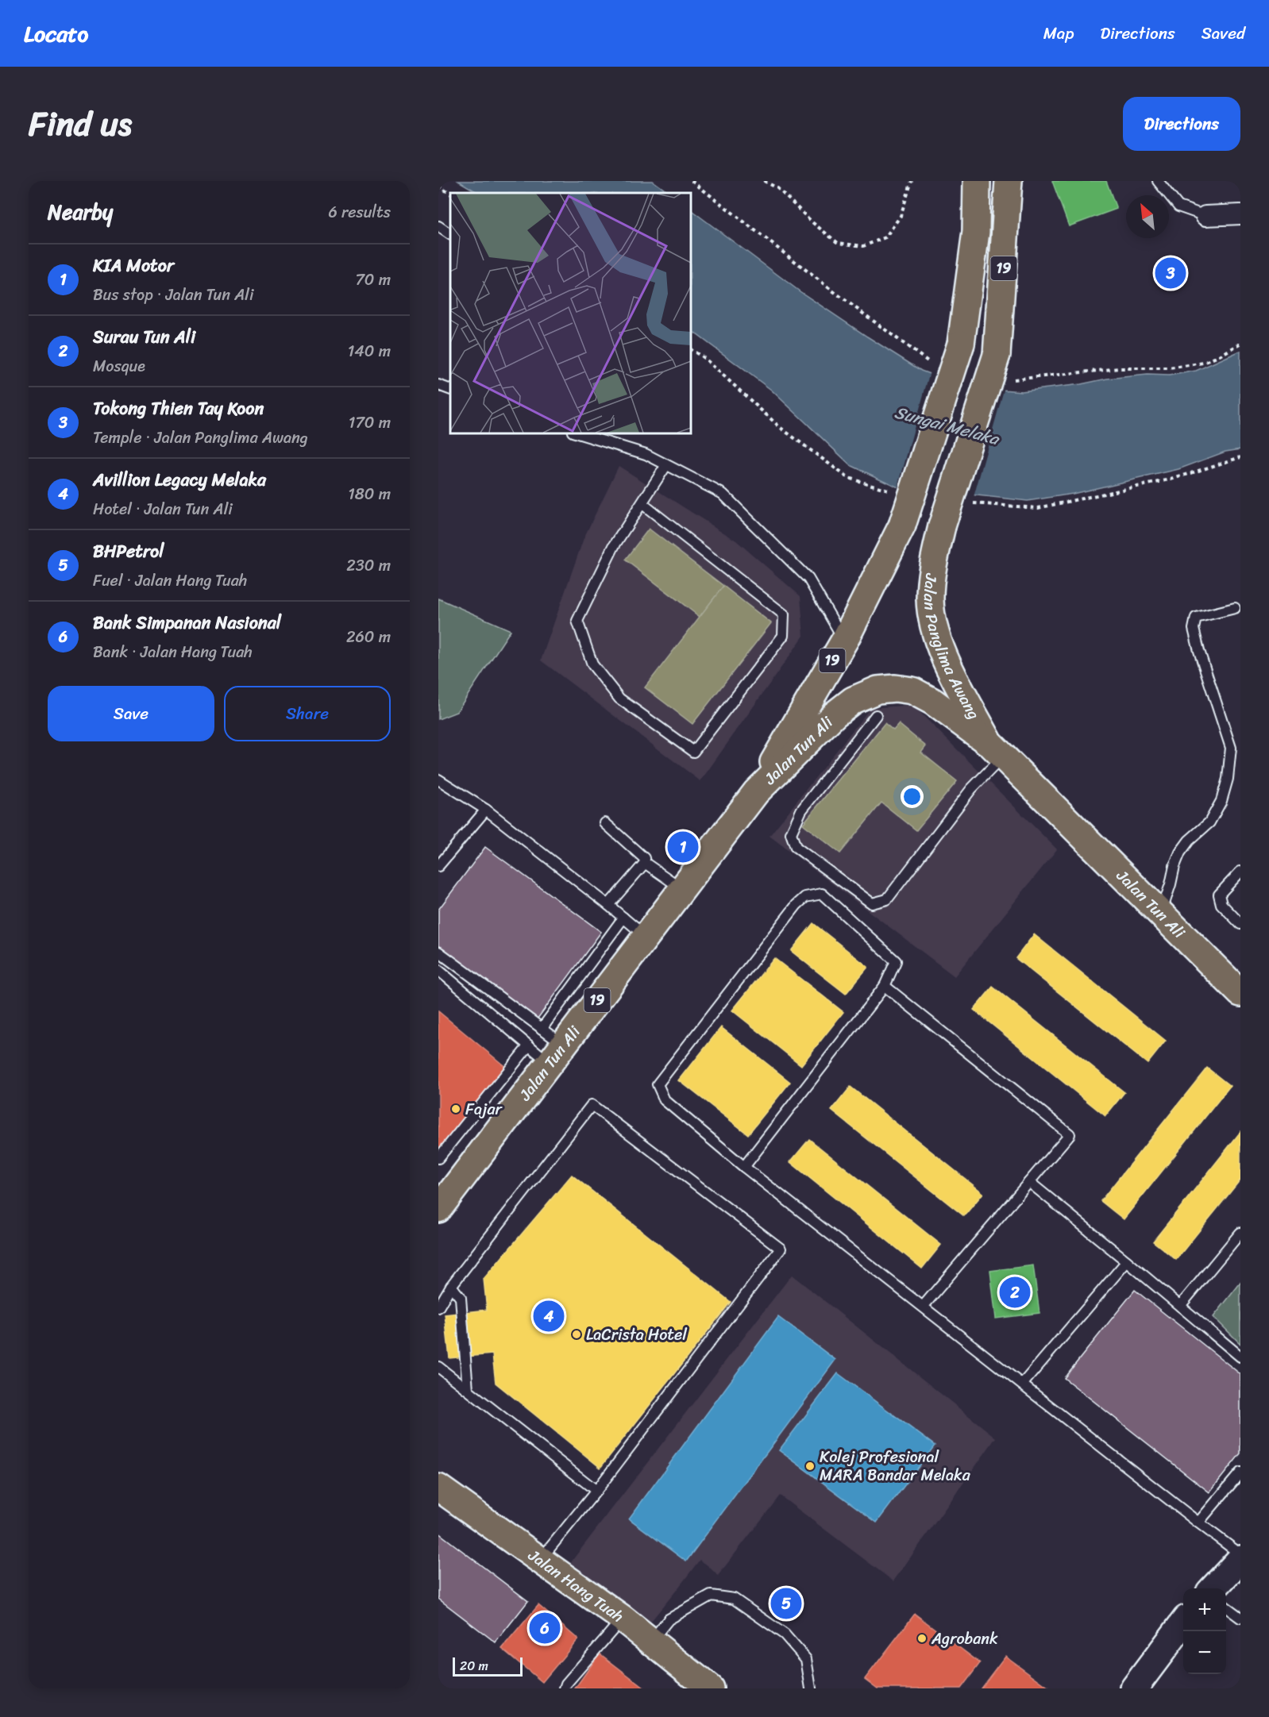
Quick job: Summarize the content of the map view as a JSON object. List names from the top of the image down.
{
  "streets": {
    "main road": [
      "19",
      "Jalan Panglima Awang",
      "Jalan Tun Ali",
      "Jalan Hang Tuah"
    ]
  },
  "crossings": [
    ["19", "Jalan Tun Ali"],
    ["Jalan Panglima Awang", "Jalan Tun Ali"]
  ],
  "water": ["Sungai Melaka"],
  "places": [
    "Fajar",
    "LaCrista Hotel",
    "Kolej Profesional MARA Bandar Melaka",
    "Agrobank"
  ],
  "scale_bar": "20 m",
  "north": "top left",
  "page": {
    "header": "Locato",
    "nav": ["Map", "Directions", "Saved"],
    "title": "Find us",
    "buttons": [
      "Directions",
      ["Save", "Share"]
    ],
    "heading": ["Nearby", "6 results"],
    "list": [
      {
        "mark": "1",
        "name": "KIA Motor",
        "note": "Bus stop · Jalan Tun Ali",
        "value": "70 m"
      },
      {
        "mark": "2",
        "name": "Surau Tun Ali",
        "note": "Mosque",
        "value": "140 m"
      },
      {
        "mark": "3",
        "name": "Tokong Thien Tay Koon",
        "note": "Temple · Jalan Panglima Awang",
        "value": "170 m"
      },
      {
        "mark": "4",
        "name": "Avillion Legacy Melaka",
        "note": "Hotel · Jalan Tun Ali",
        "value": "180 m"
      },
      {
        "mark": "5",
        "name": "BHPetrol",
        "note": "Fuel · Jalan Hang Tuah",
        "value": "230 m"
      },
      {
        "mark": "6",
        "name": "Bank Simpanan Nasional",
        "note": "Bank · Jalan Hang Tuah",
        "value": "260 m"
      }
    ],
    "pins": [
      "3",
      "1",
      "2",
      "4",
      "5",
      "6"
    ],
    "map_buttons": ["+", "−"],
    "scale": "20 m"
  }
}
